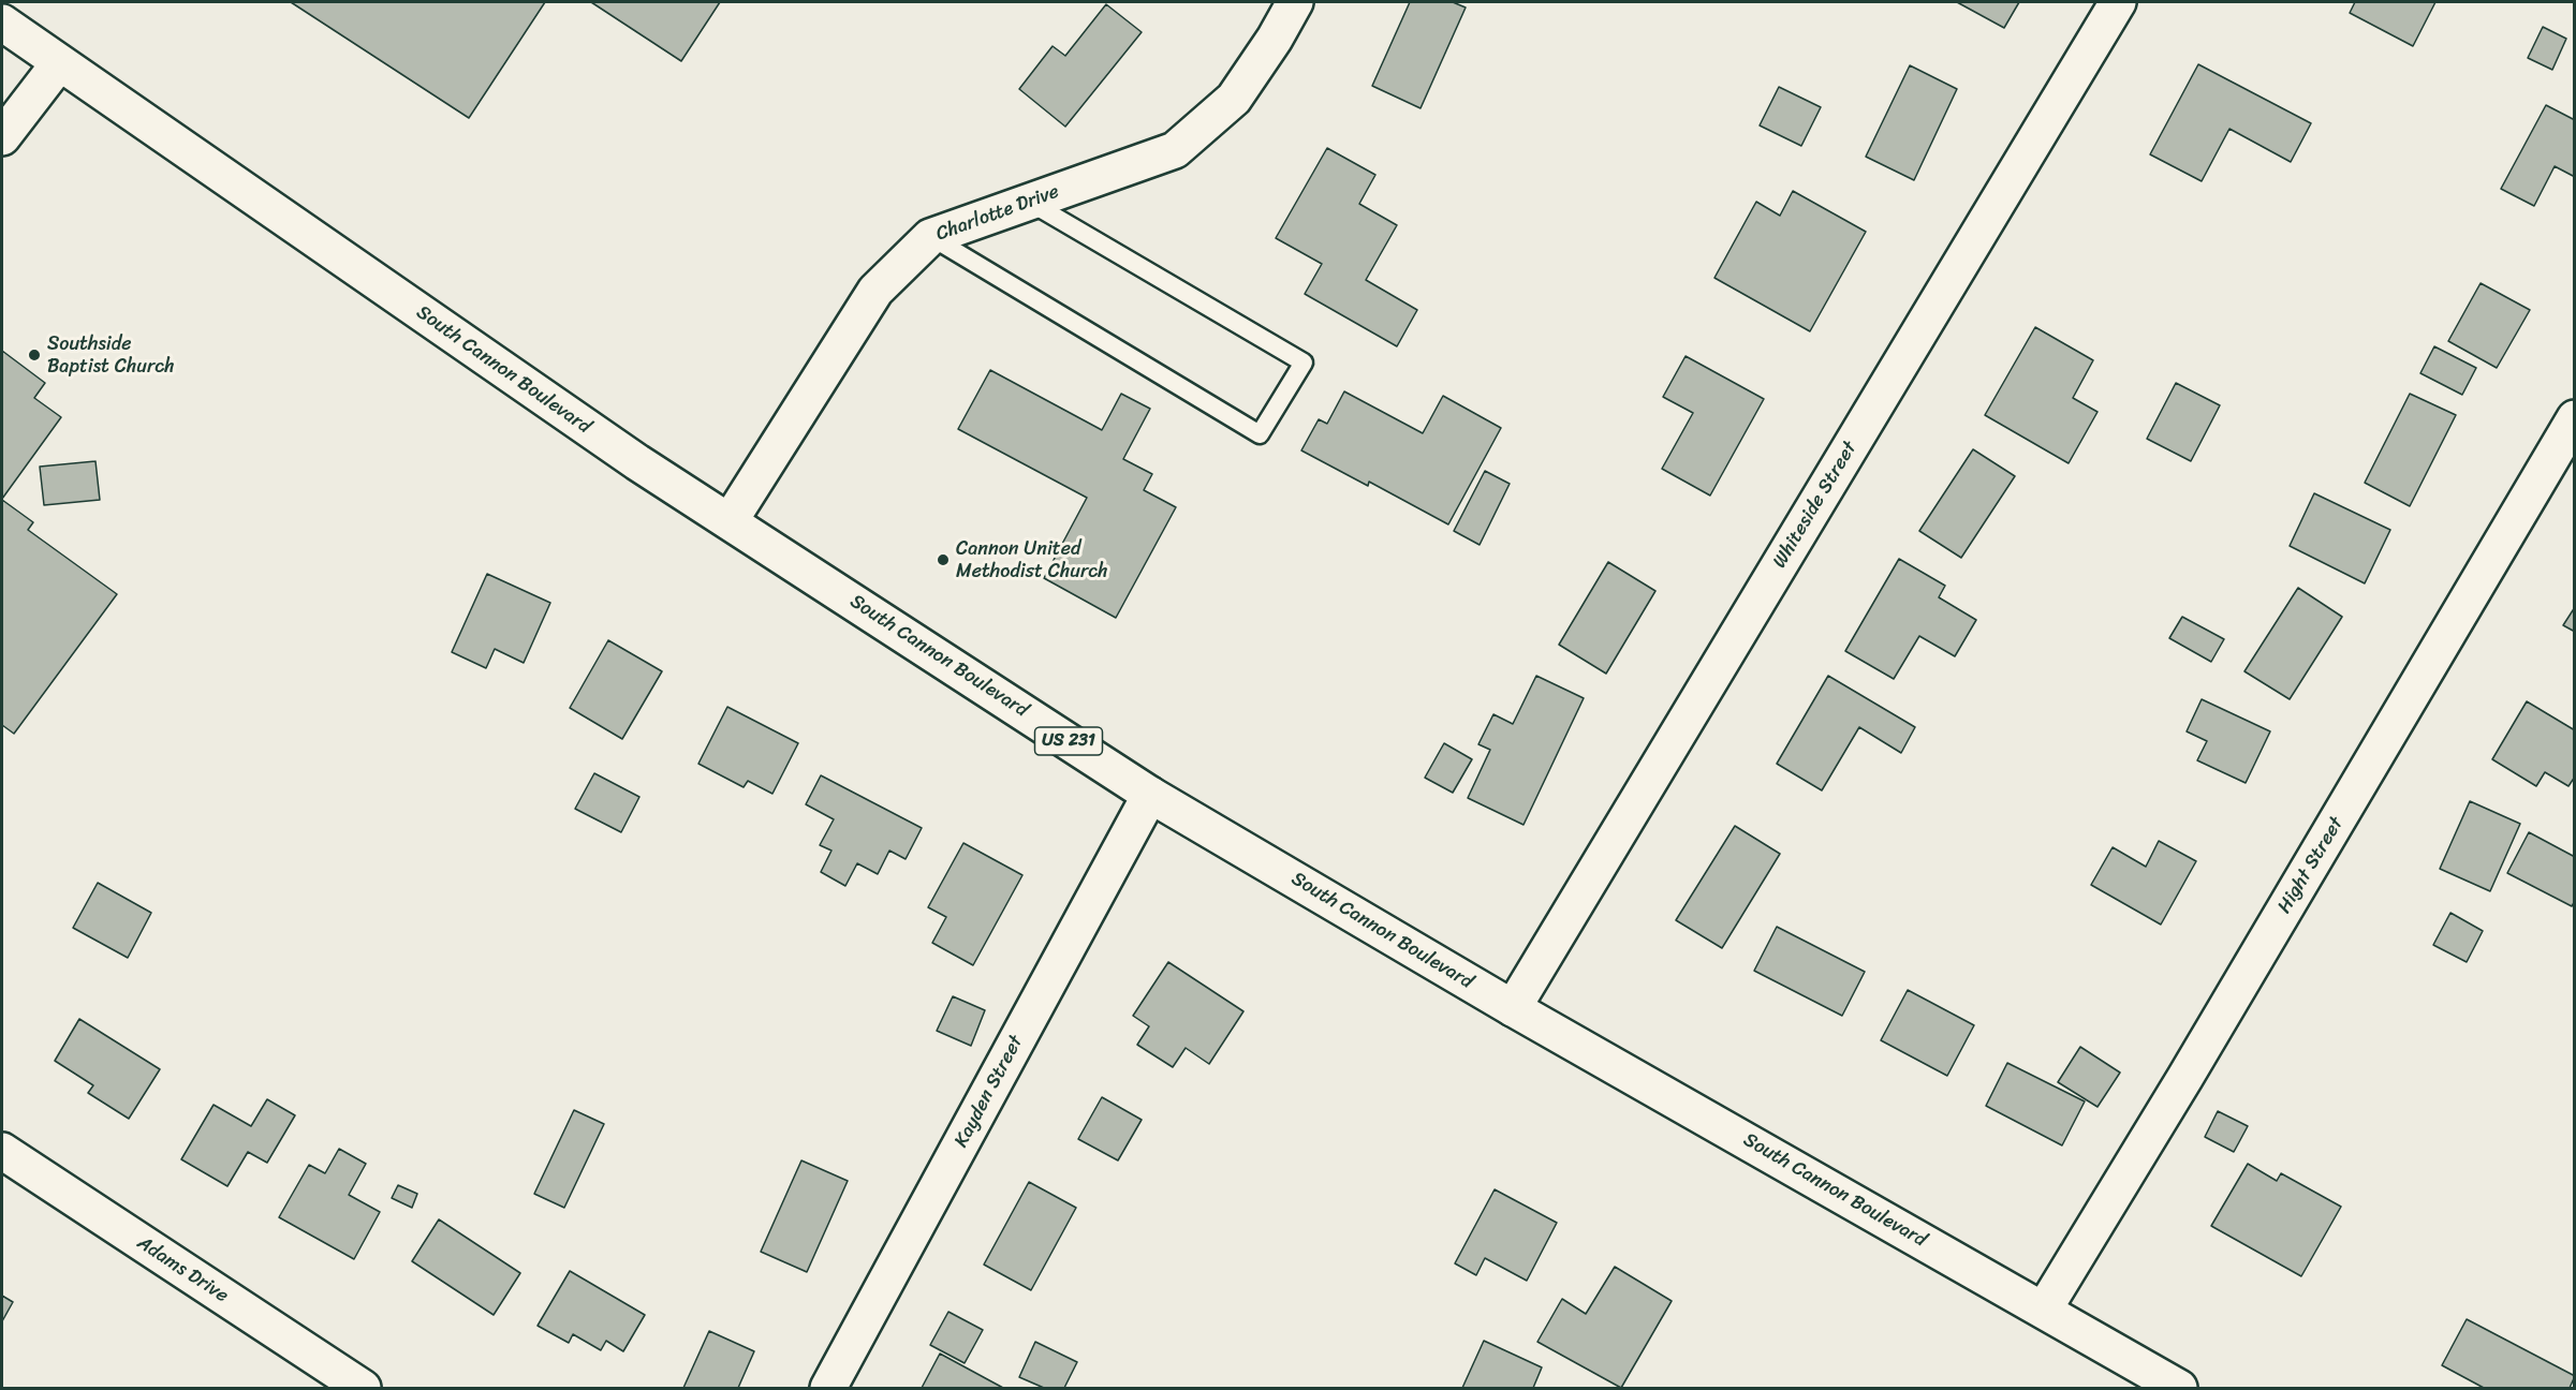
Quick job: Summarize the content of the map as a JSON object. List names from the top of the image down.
{
  "streets": {
    "main road": [
      "Charlotte Drive",
      "South Cannon Boulevard",
      "Whiteside Street",
      "US 231",
      "Hight Street",
      "Kayden Street",
      "Adams Drive"
    ]
  },
  "crossings": [
    ["Charlotte Drive", "South Cannon Boulevard"],
    ["South Cannon Boulevard", "Whiteside Street"],
    ["South Cannon Boulevard", "Hight Street"],
    ["South Cannon Boulevard", "Kayden Street"]
  ],
  "places": ["Southside Baptist Church", "Cannon United Methodist Church"]
}
